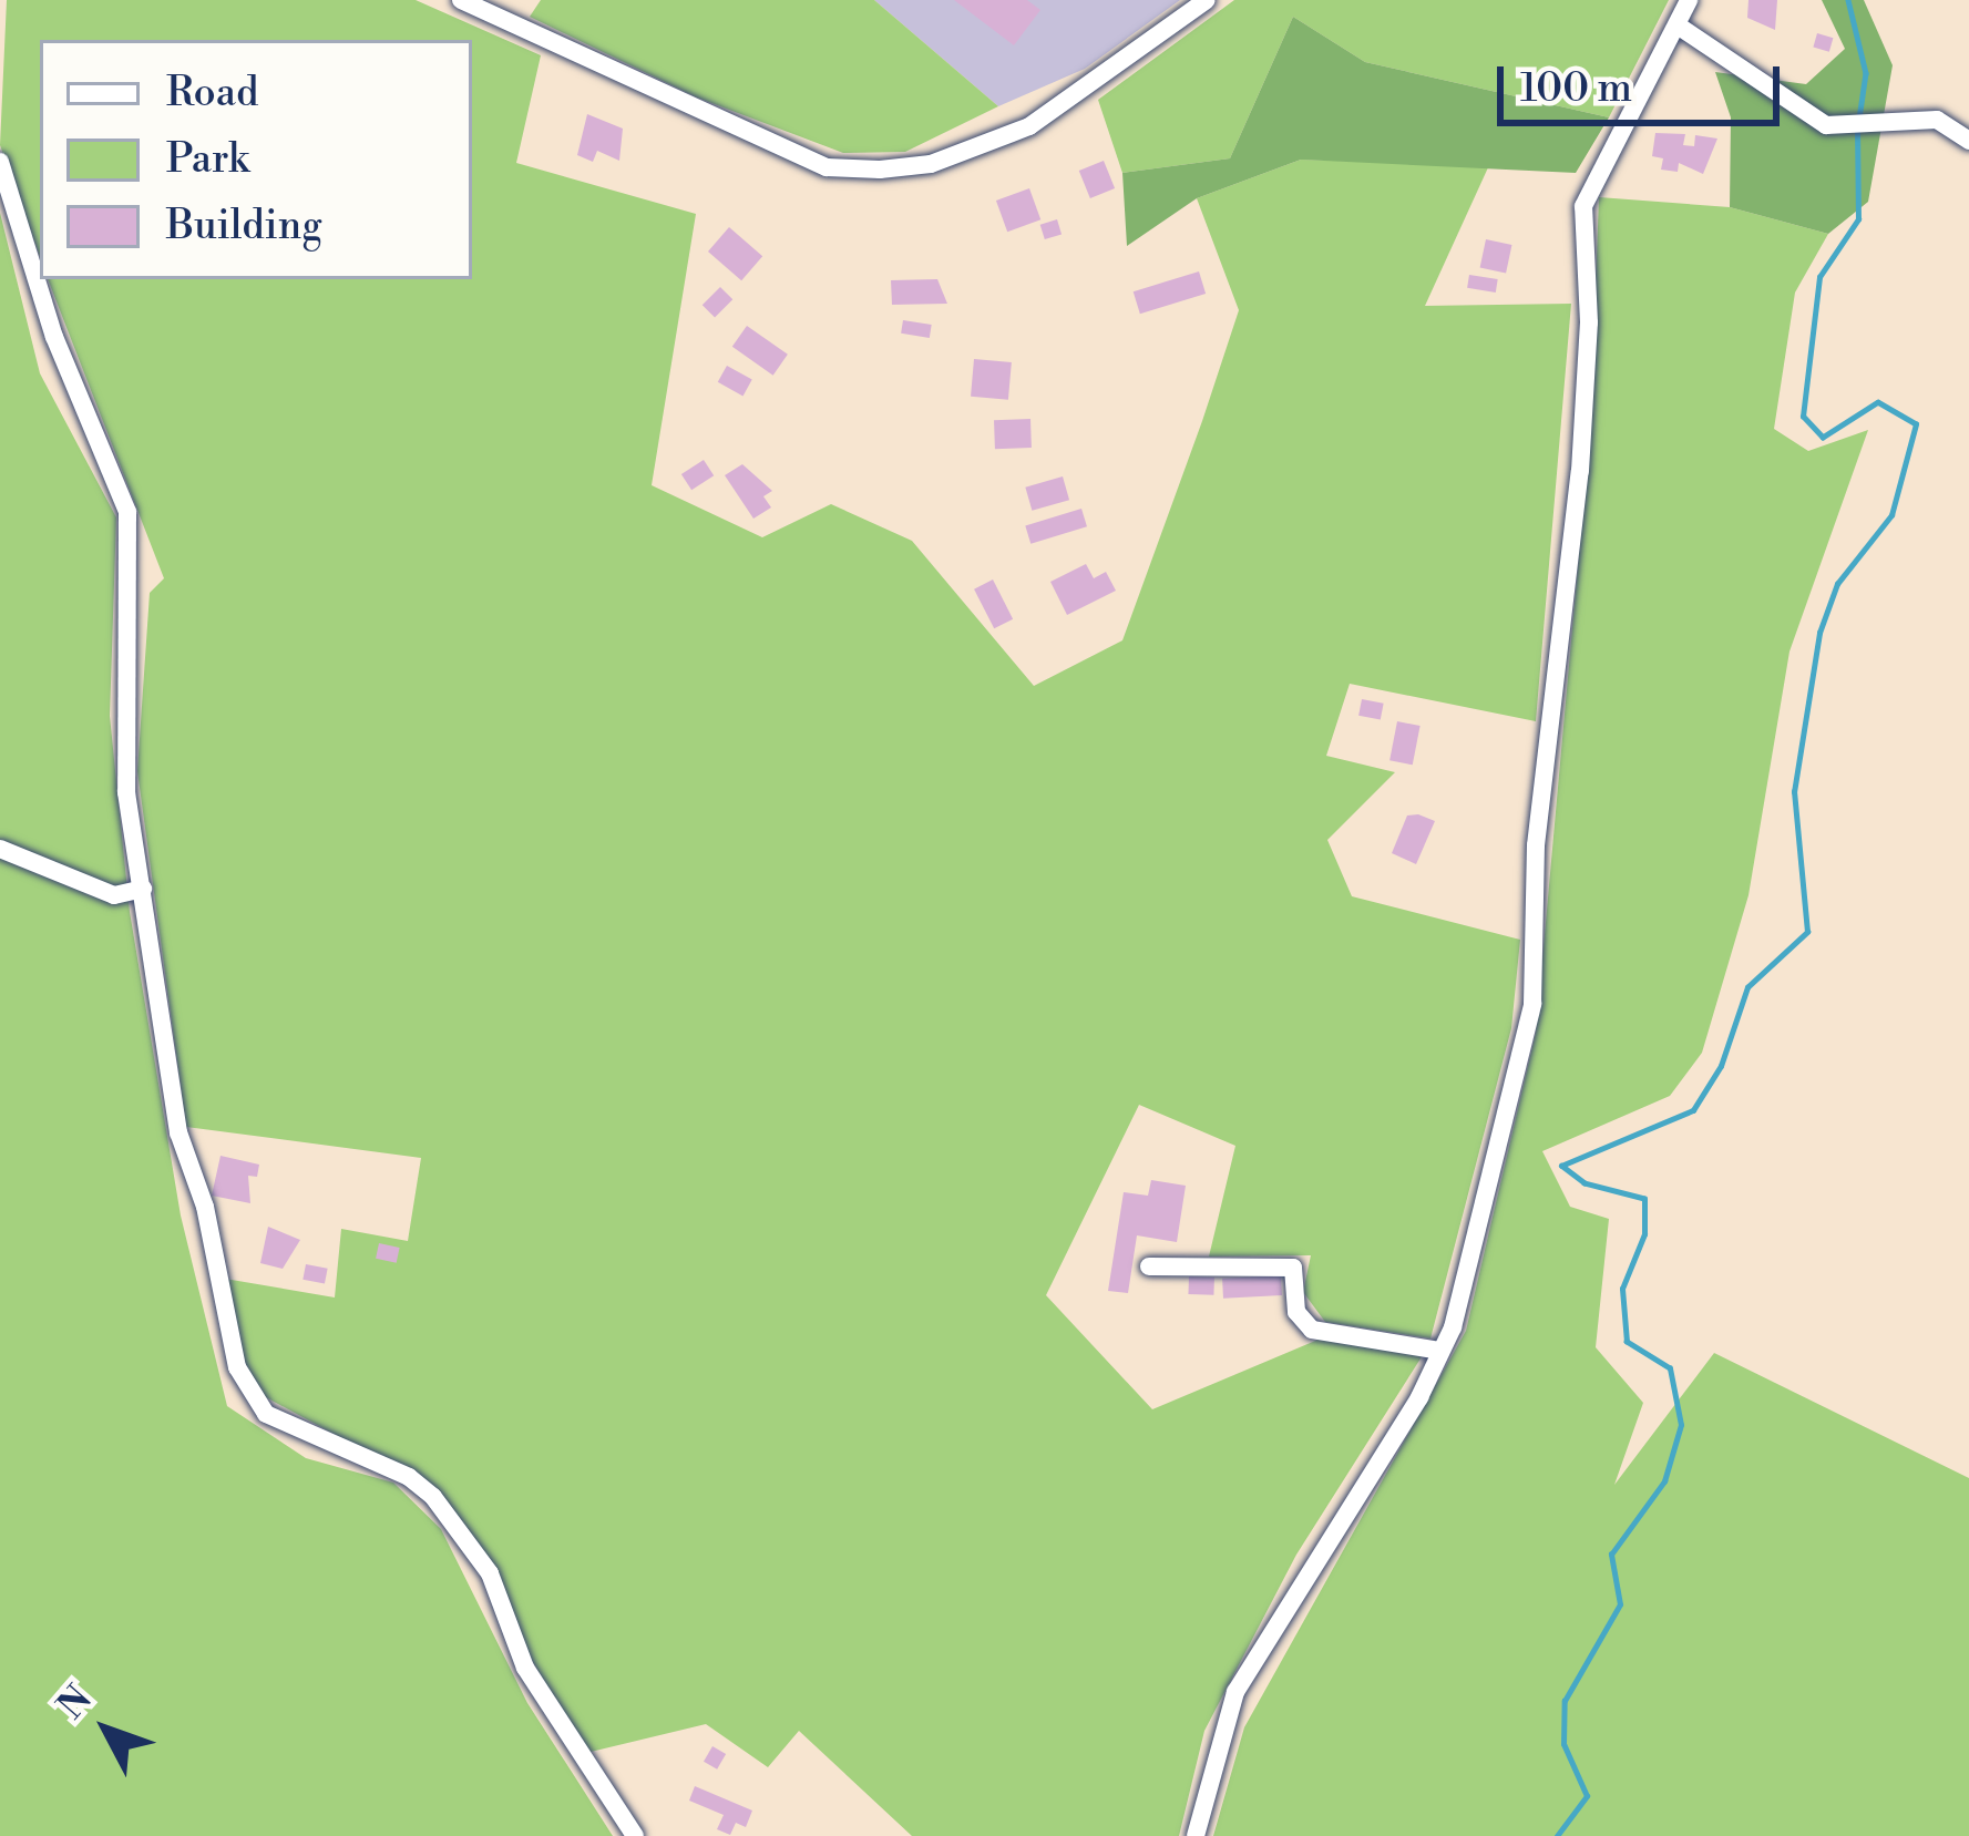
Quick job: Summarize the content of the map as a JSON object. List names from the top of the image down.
{
  "legend": ["Road", "Park", "Building"],
  "scale_bar": "100 m",
  "north": "top left"
}
